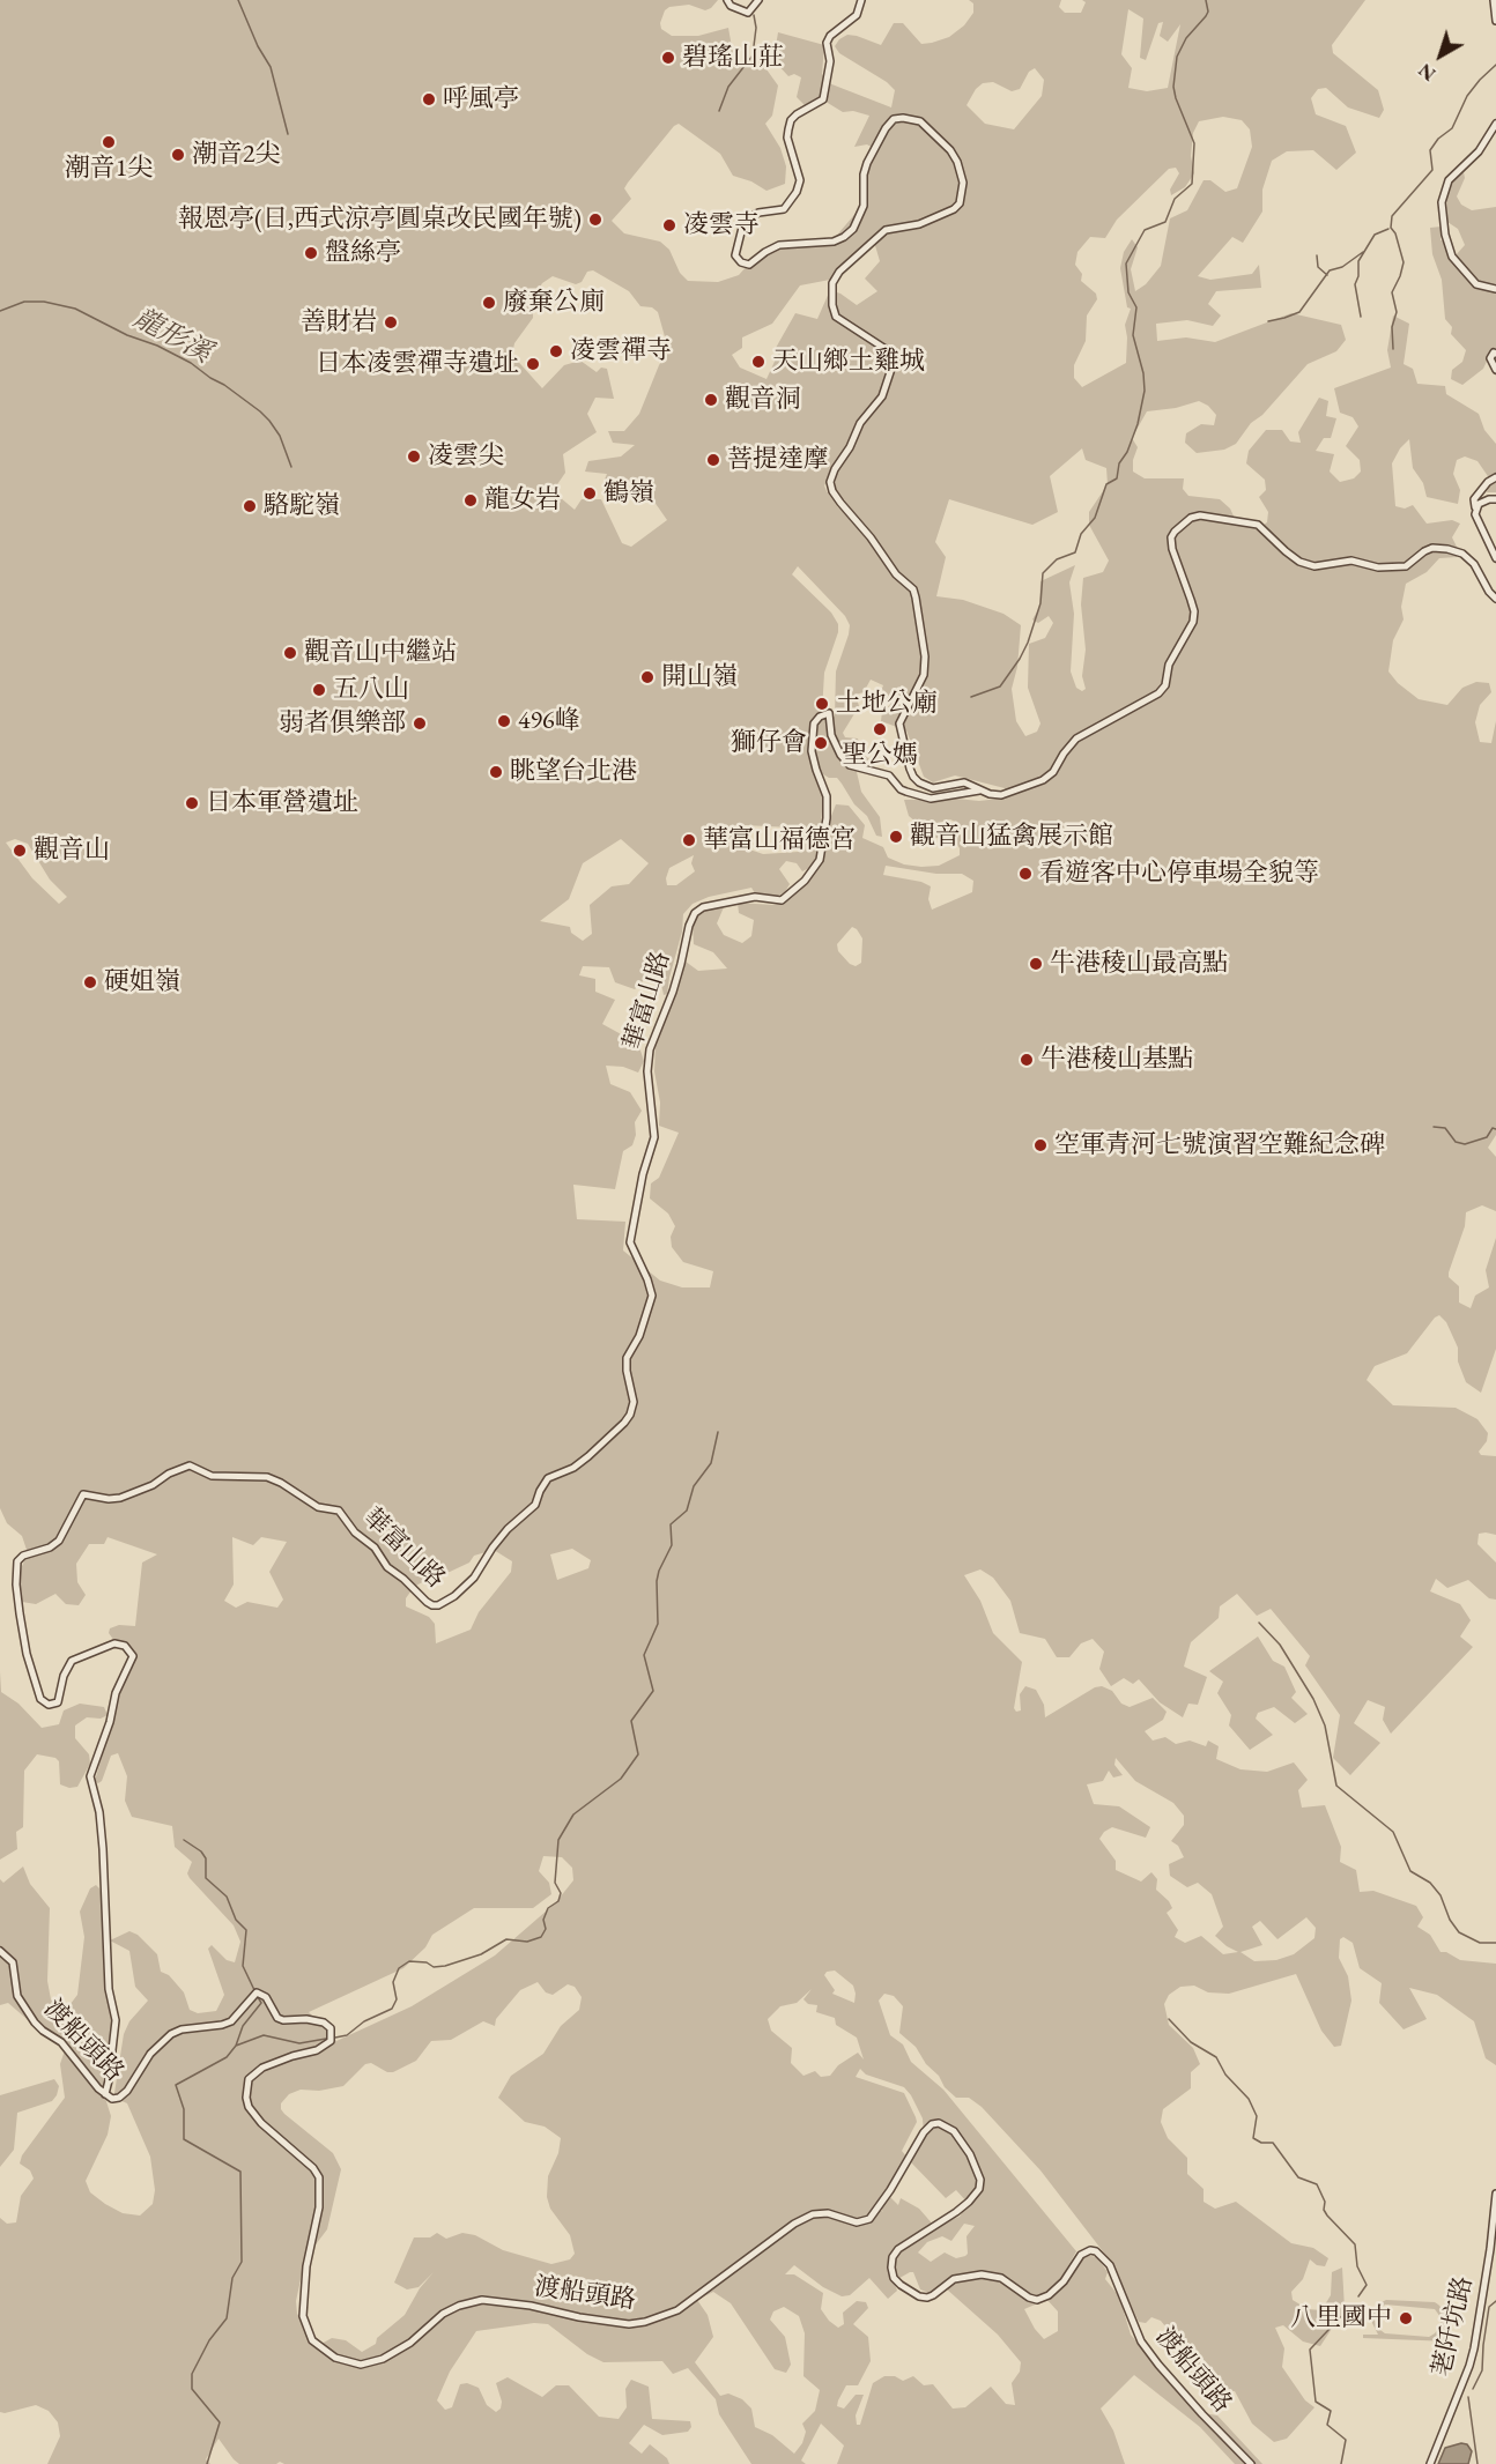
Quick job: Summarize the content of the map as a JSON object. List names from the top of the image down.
{
  "streets": {
    "street": ["華富山路", "渡船頭路", "荖阡坑路"]
  },
  "crossings": [
    ["華富山路", "渡船頭路"]
  ],
  "water": ["龍形溪"],
  "places": [
    "碧瑤山莊",
    "呼風亭",
    "潮音1尖",
    "潮音2尖",
    "報恩亭(日,西式涼亭圓桌改民國年號)",
    "凌雲寺",
    "盤絲亭",
    "廢棄公廁",
    "善財岩",
    "凌雲禪寺",
    "天山鄉土雞城",
    "日本凌雲禪寺遺址",
    "觀音洞",
    "凌雲尖",
    "菩提達摩",
    "鶴嶺",
    "龍女岩",
    "駱駝嶺",
    "觀音山中繼站",
    "開山嶺",
    "五八山",
    "土地公廟",
    "496峰",
    "弱者俱樂部",
    "聖公媽",
    "獅仔會",
    "眺望台北港",
    "日本軍營遺址",
    "觀音山猛禽展示館",
    "華富山福德宮",
    "觀音山",
    "看遊客中心停車場全貌等",
    "牛港稜山最高點",
    "硬姐嶺",
    "牛港稜山基點",
    "空軍青河七號演習空難紀念碑",
    "八里國中"
  ],
  "north": "bottom left"
}
